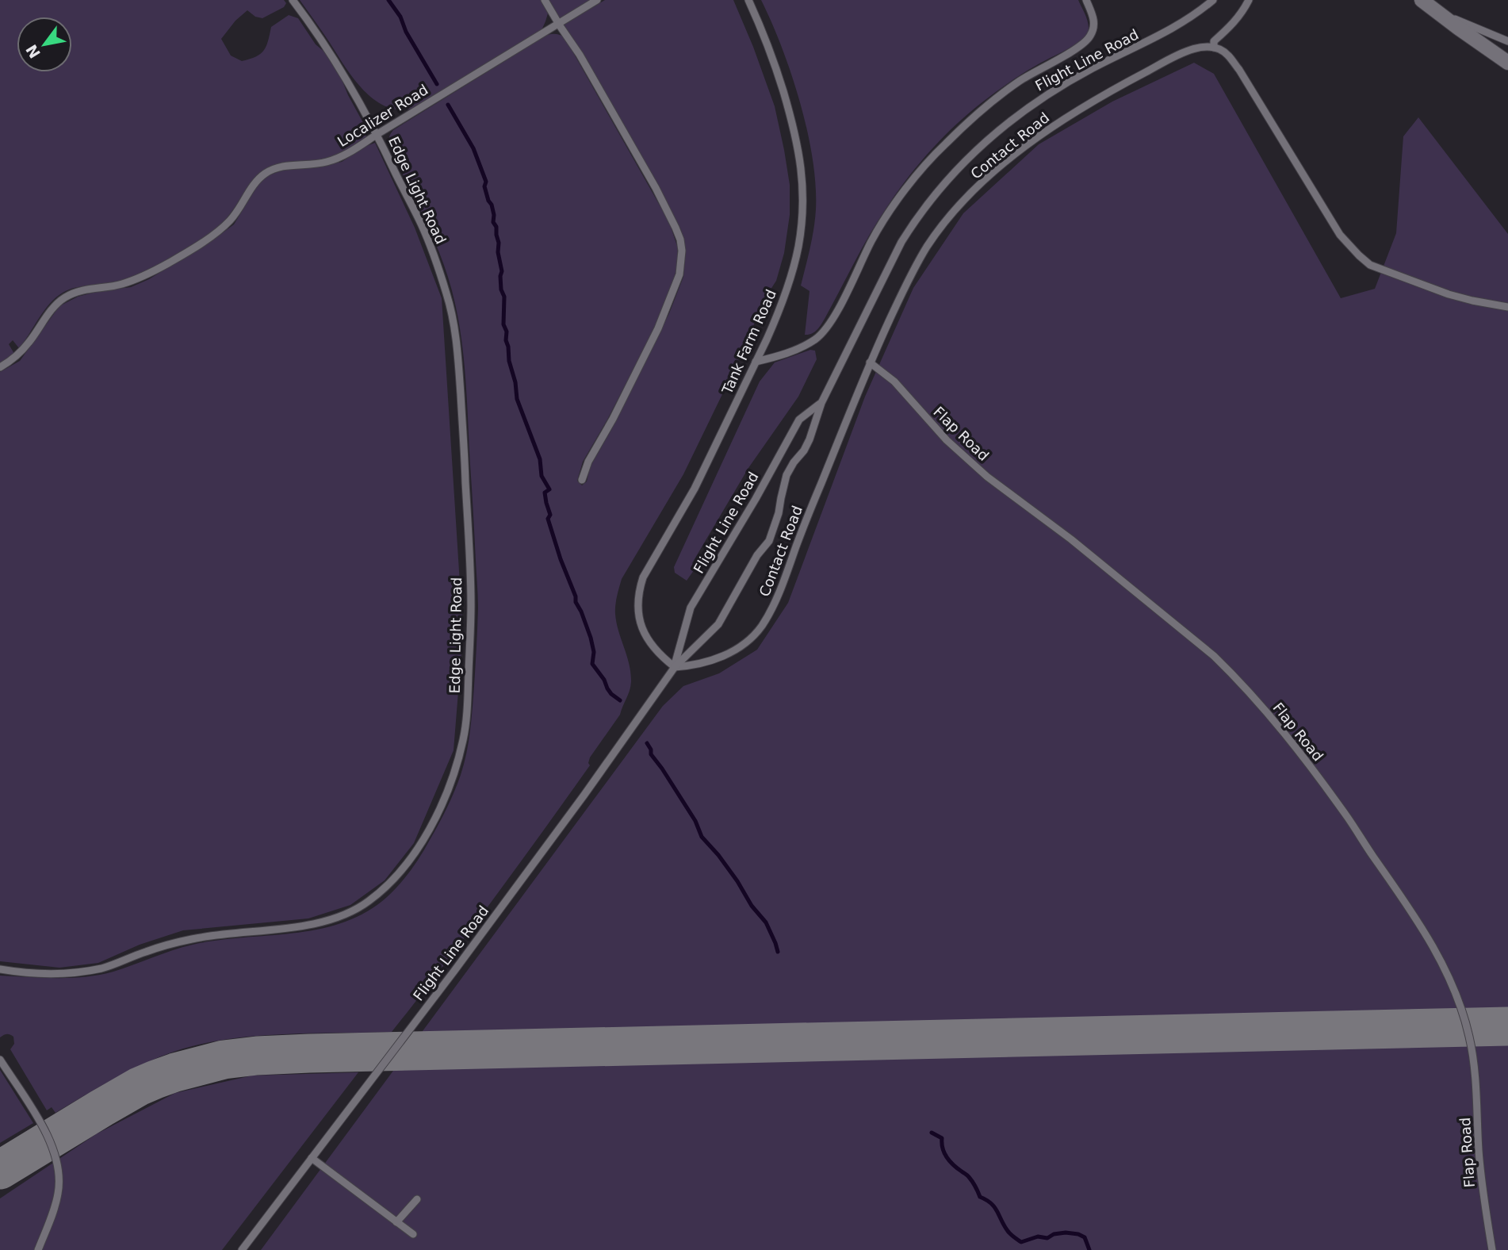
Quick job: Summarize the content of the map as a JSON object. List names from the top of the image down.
{
  "streets": {
    "lane": [
      "Flight Line Road",
      "Localizer Road",
      "Contact Road",
      "Edge Light Road",
      "Tank Farm Road",
      "Flap Road"
    ]
  },
  "crossings": [
    ["Flight Line Road", "Contact Road"],
    ["Flight Line Road", "Tank Farm Road"],
    ["Localizer Road", "Edge Light Road"],
    ["Contact Road", "Tank Farm Road"],
    ["Contact Road", "Flap Road"]
  ],
  "north": "bottom left"
}
